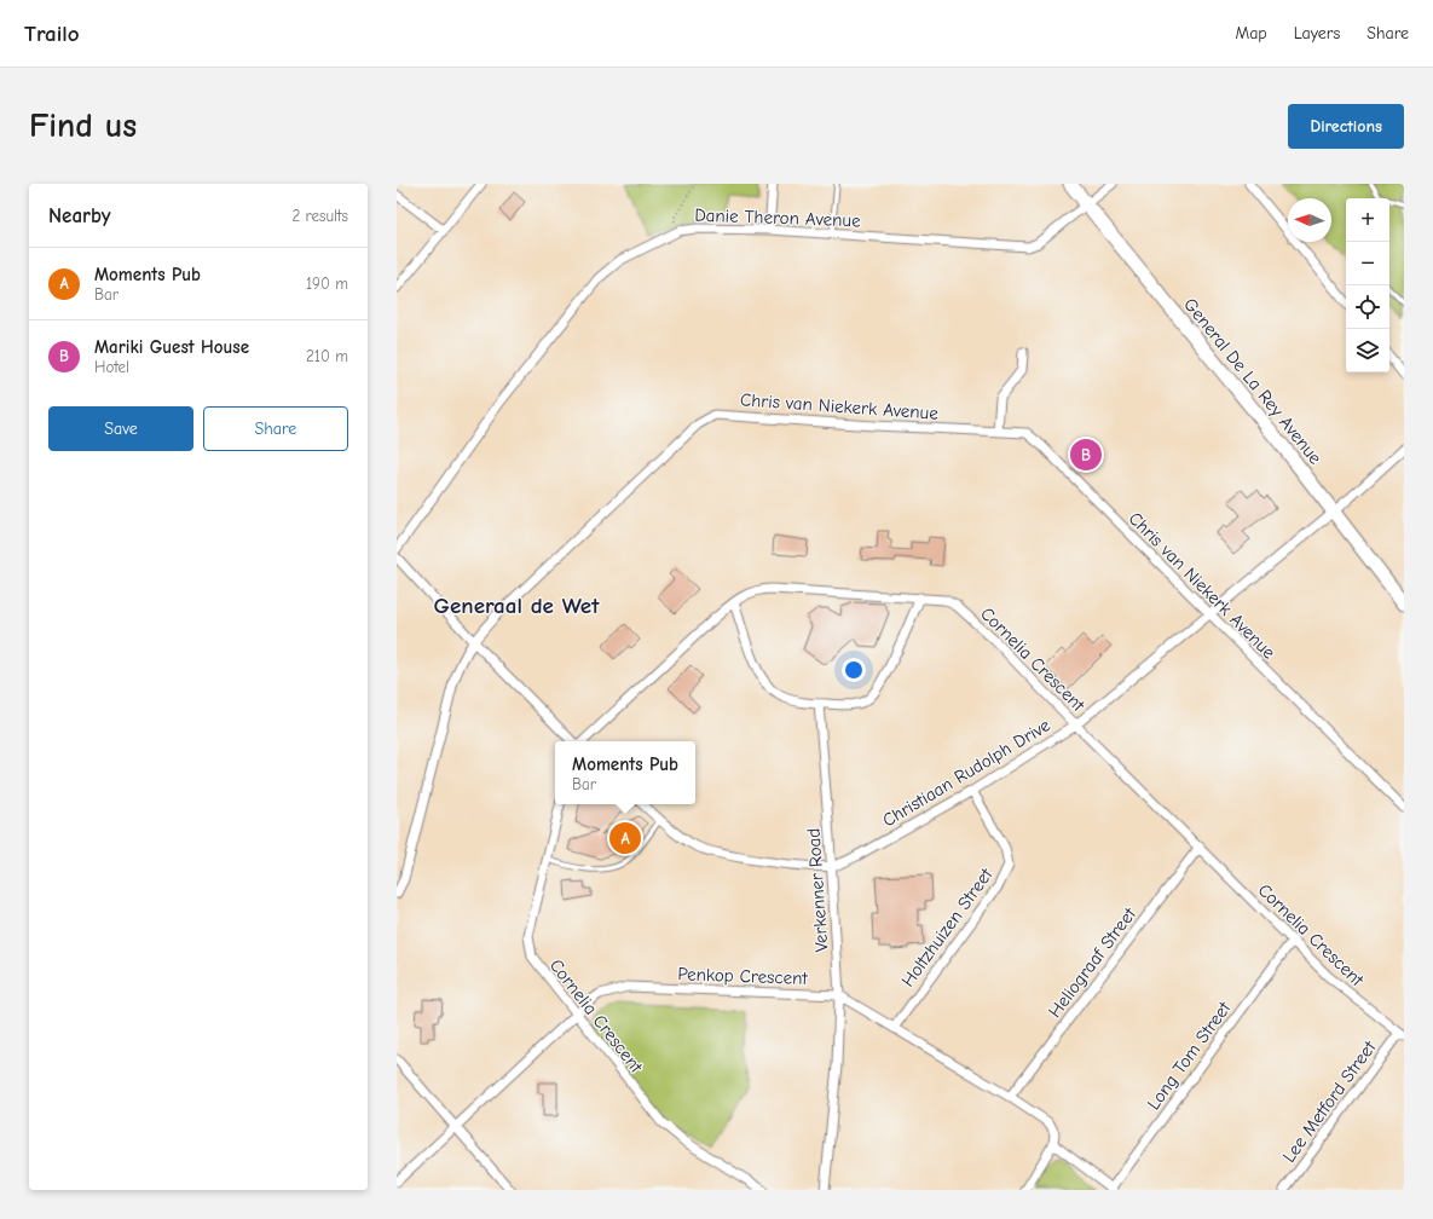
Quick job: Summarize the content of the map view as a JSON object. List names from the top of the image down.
{
  "streets": {
    "street": [
      "Danie Theron Avenue",
      "General De La Rey Avenue",
      "Chris van Niekerk Avenue",
      "Cornelia Crescent",
      "Christiaan Rudolph Drive",
      "Verkenner Road",
      "Holtzhuizen Street",
      "Heliograaf Street",
      "Penkop Crescent",
      "Long Tom Street",
      "Lee Metford Street"
    ]
  },
  "crossings": [
    ["Danie Theron Avenue", "General De La Rey Avenue"],
    ["General De La Rey Avenue", "Christiaan Rudolph Drive"],
    ["Chris van Niekerk Avenue", "Christiaan Rudolph Drive"],
    ["Cornelia Crescent", "Christiaan Rudolph Drive"],
    ["Cornelia Crescent", "Heliograaf Street"],
    ["Cornelia Crescent", "Penkop Crescent"],
    ["Cornelia Crescent", "Long Tom Street"],
    ["Cornelia Crescent", "Lee Metford Street"],
    ["Christiaan Rudolph Drive", "Verkenner Road"],
    ["Christiaan Rudolph Drive", "Holtzhuizen Street"],
    ["Verkenner Road", "Penkop Crescent"],
    ["Holtzhuizen Street", "Penkop Crescent"],
    ["Heliograaf Street", "Penkop Crescent"]
  ],
  "districts": ["Generaal de Wet"],
  "north": "left",
  "page": {
    "header": "Trailo",
    "nav": ["Map", "Layers", "Share"],
    "buttons": [
      "Directions",
      ["Save", "Share"]
    ],
    "title": "Find us",
    "heading": ["Nearby", "2 results"],
    "map_buttons": ["+", "−"],
    "list": [
      {
        "mark": "A",
        "name": "Moments Pub",
        "note": "Bar",
        "value": "190 m"
      },
      {
        "mark": "B",
        "name": "Mariki Guest House",
        "note": "Hotel",
        "value": "210 m"
      }
    ],
    "pins": ["B", "A"],
    "popup": ["Moments Pub", "Bar"]
  }
}
